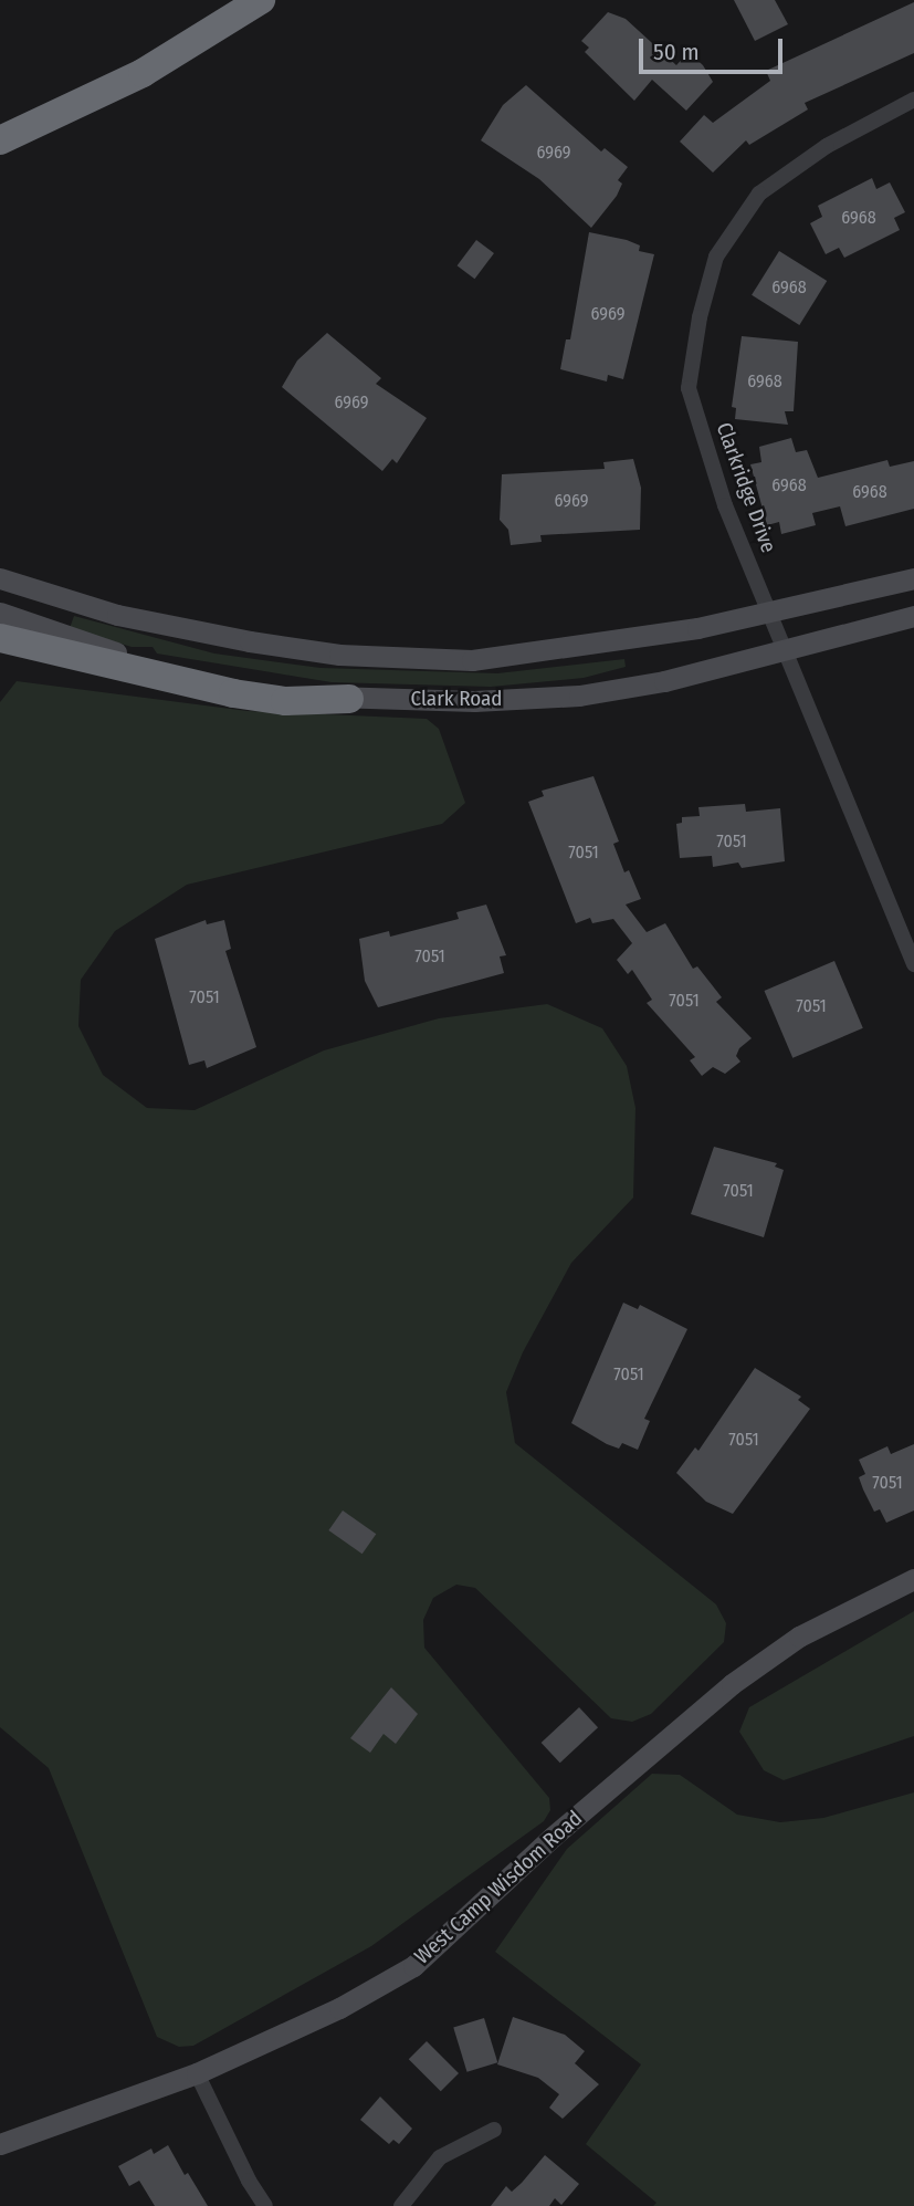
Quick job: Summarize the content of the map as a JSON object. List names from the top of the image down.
{
  "streets": {
    "main road": ["Clark Road", "West Camp Wisdom Road"],
    "street": ["Clarkridge Drive"]
  },
  "crossings": [
    ["Clarkridge Drive", "Clark Road"]
  ],
  "house_numbers": [
    "6969",
    "6968",
    "6968",
    "6969",
    "6968",
    "6969",
    "6968",
    "6968",
    "6969",
    "7051",
    "7051",
    "7051",
    "7051",
    "7051",
    "7051",
    "7051",
    "7051",
    "7051",
    "7051"
  ],
  "scale_bar": "50 m"
}
